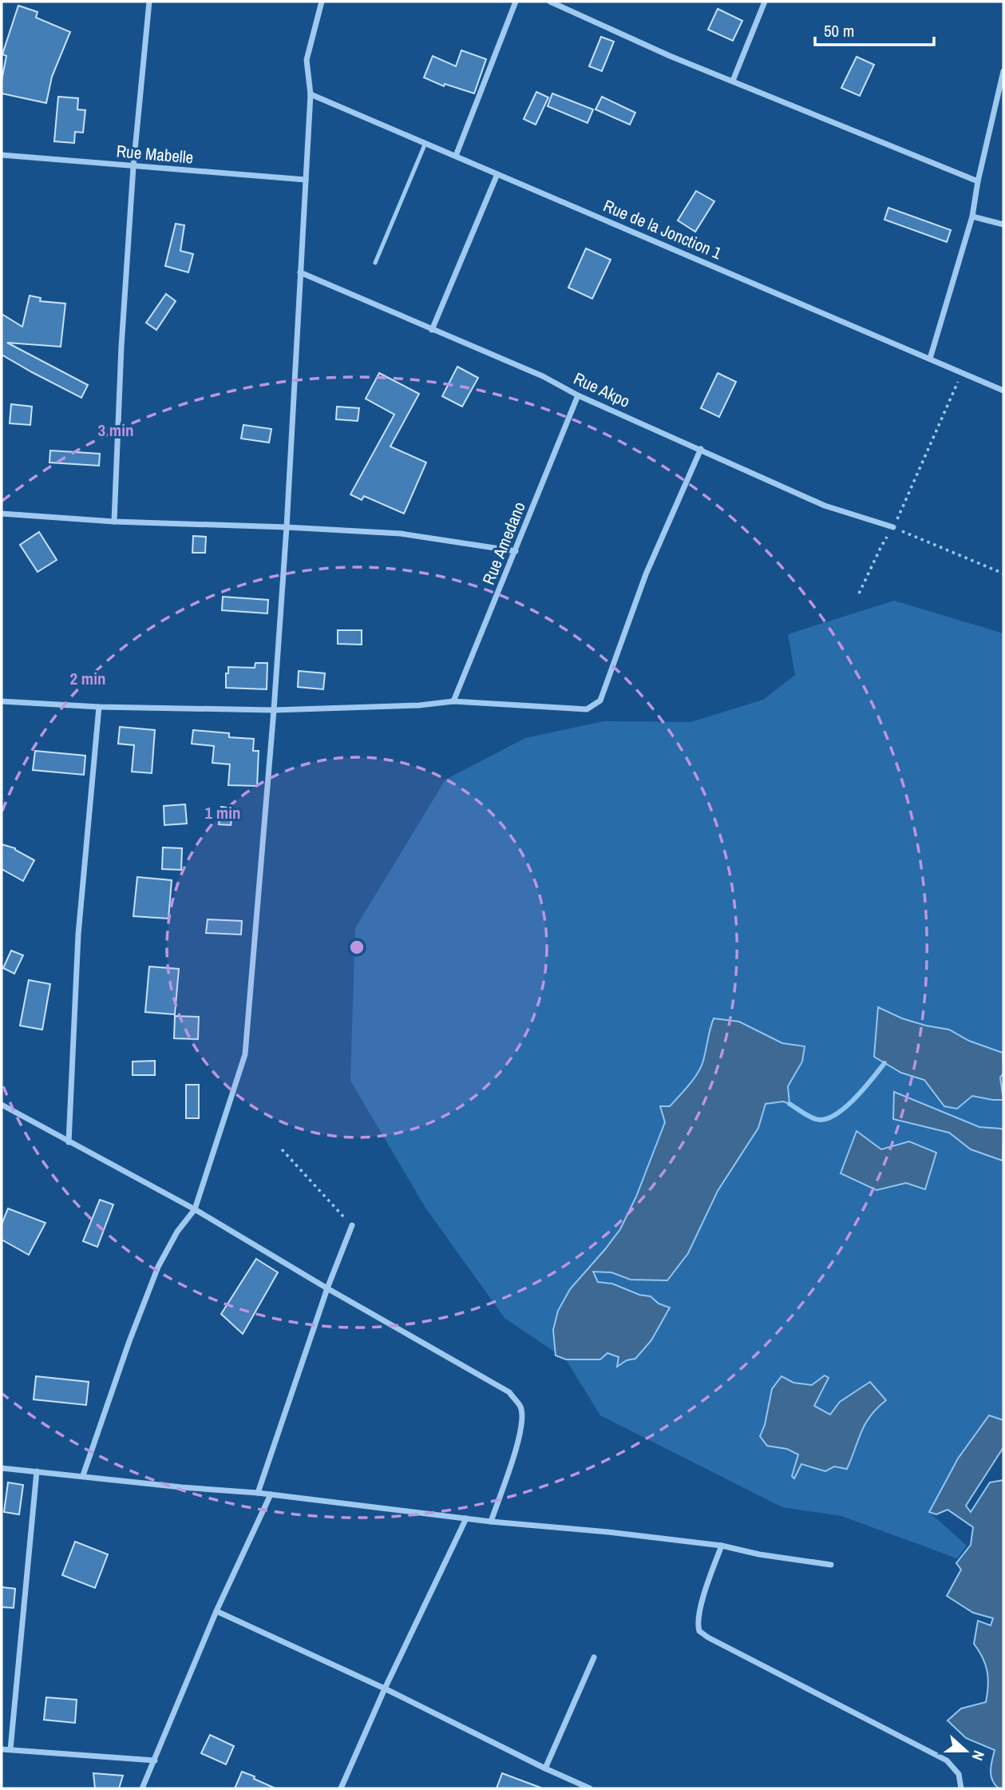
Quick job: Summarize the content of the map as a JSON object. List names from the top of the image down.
{
  "streets": {
    "street": [
      "Rue Mabelle",
      "Rue de la Jonction 1",
      "Rue Akpo",
      "Rue Amedano"
    ]
  },
  "crossings": [
    ["Rue Akpo", "Rue Amedano"]
  ],
  "scale_bar": "50 m",
  "north": "right",
  "rings": ["3 min", "2 min", "1 min"]
}
